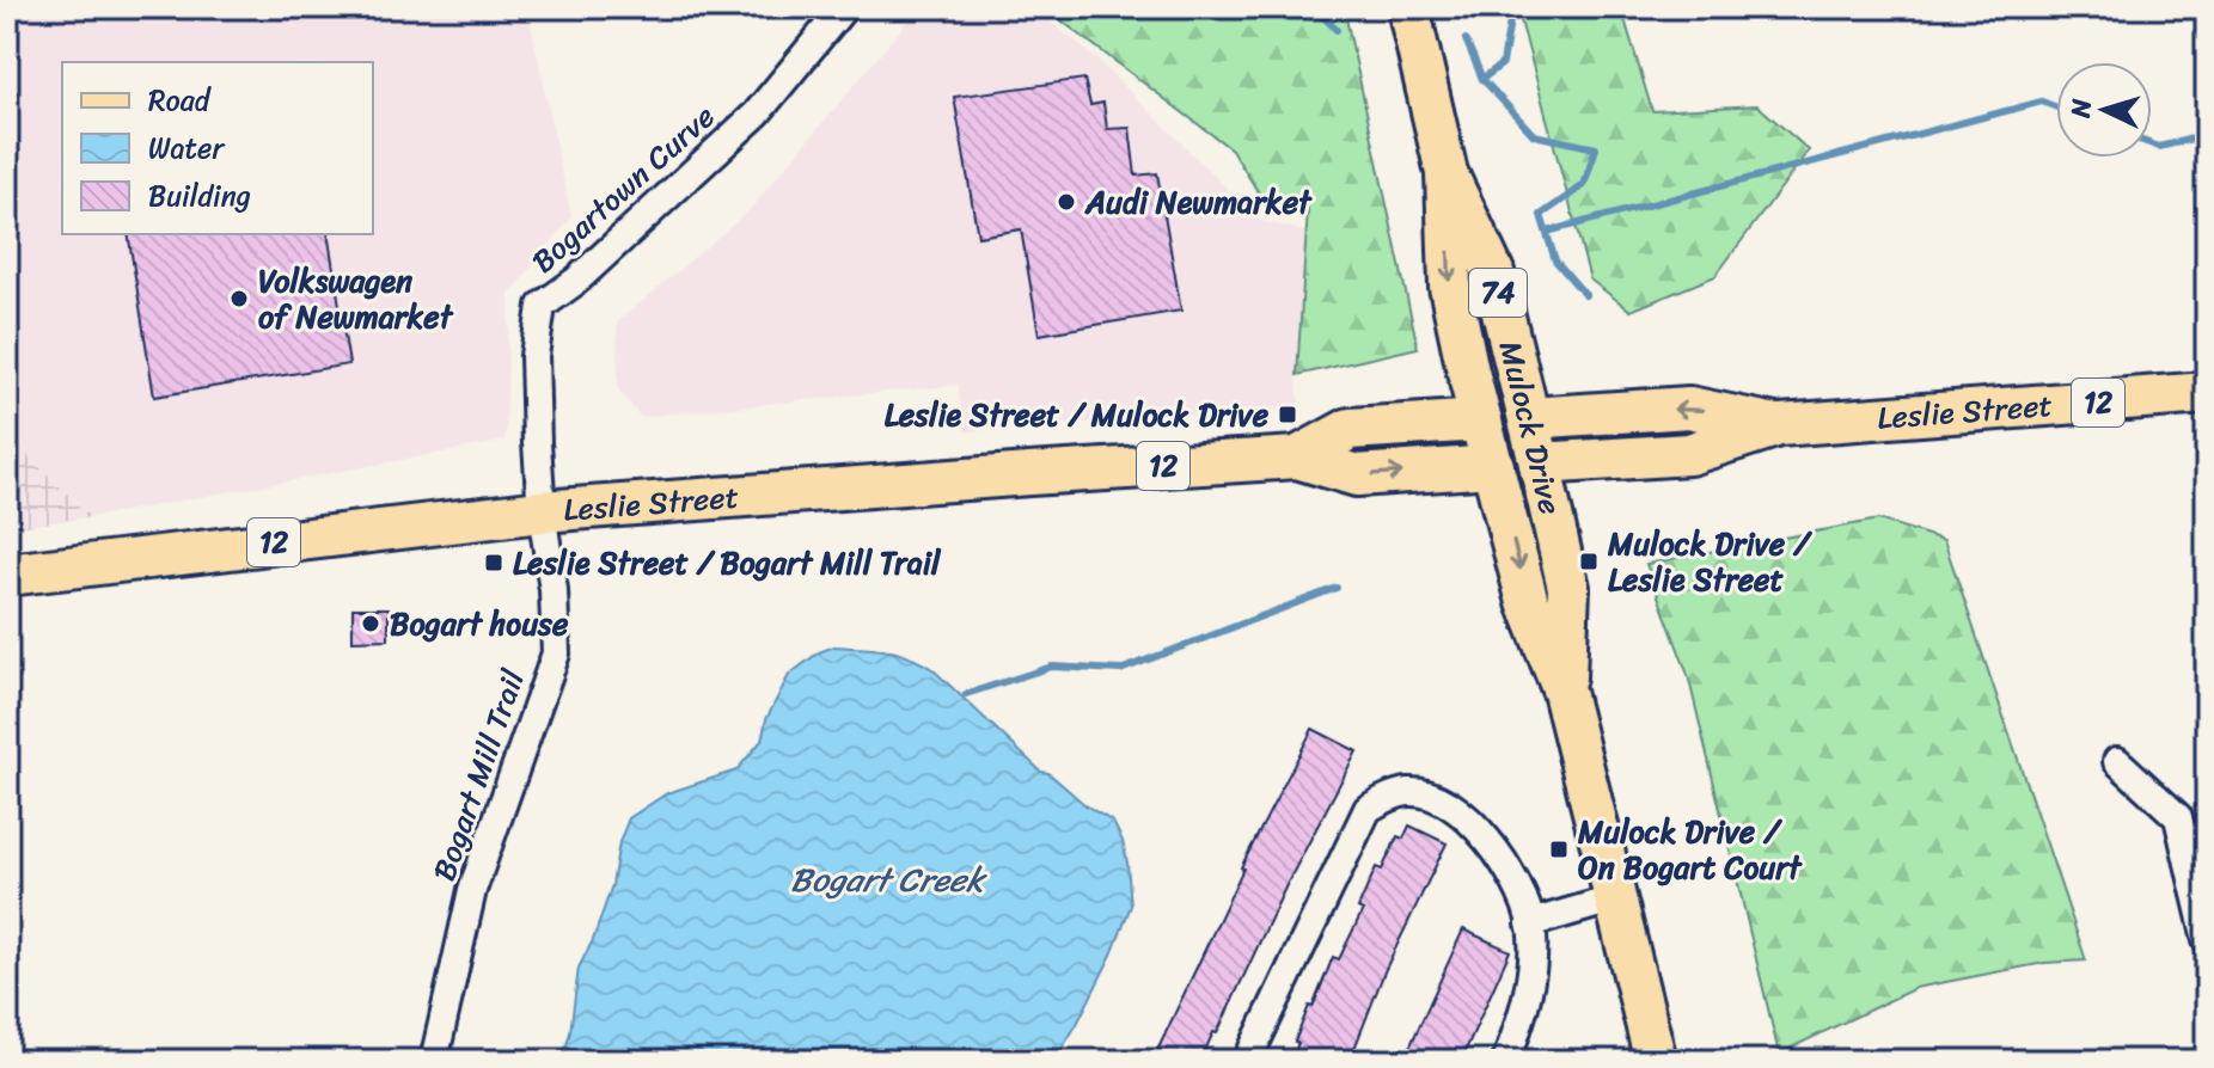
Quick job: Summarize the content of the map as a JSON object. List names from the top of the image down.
{
  "streets": {
    "main road": [
      "74",
      "12",
      "Leslie Street",
      "Mulock Drive"
    ],
    "street": ["Bogartown Curve", "Bogart Mill Trail"]
  },
  "crossings": [
    ["Bogartown Curve", "Leslie Street"],
    ["Bogartown Curve", "Bogart Mill Trail"],
    ["Leslie Street", "Mulock Drive"],
    ["Leslie Street", "Bogart Mill Trail"]
  ],
  "water": ["Bogart Creek"],
  "places": {
    "other": ["Audi Newmarket", "Volkswagen of Newmarket", "Bogart house"],
    "transit": [
      "Leslie Street / Mulock Drive",
      "Mulock Drive / Leslie Street",
      "Leslie Street / Bogart Mill Trail",
      "Mulock Drive / On Bogart Court"
    ]
  },
  "legend": ["Road", "Water", "Building"],
  "north": "left"
}
